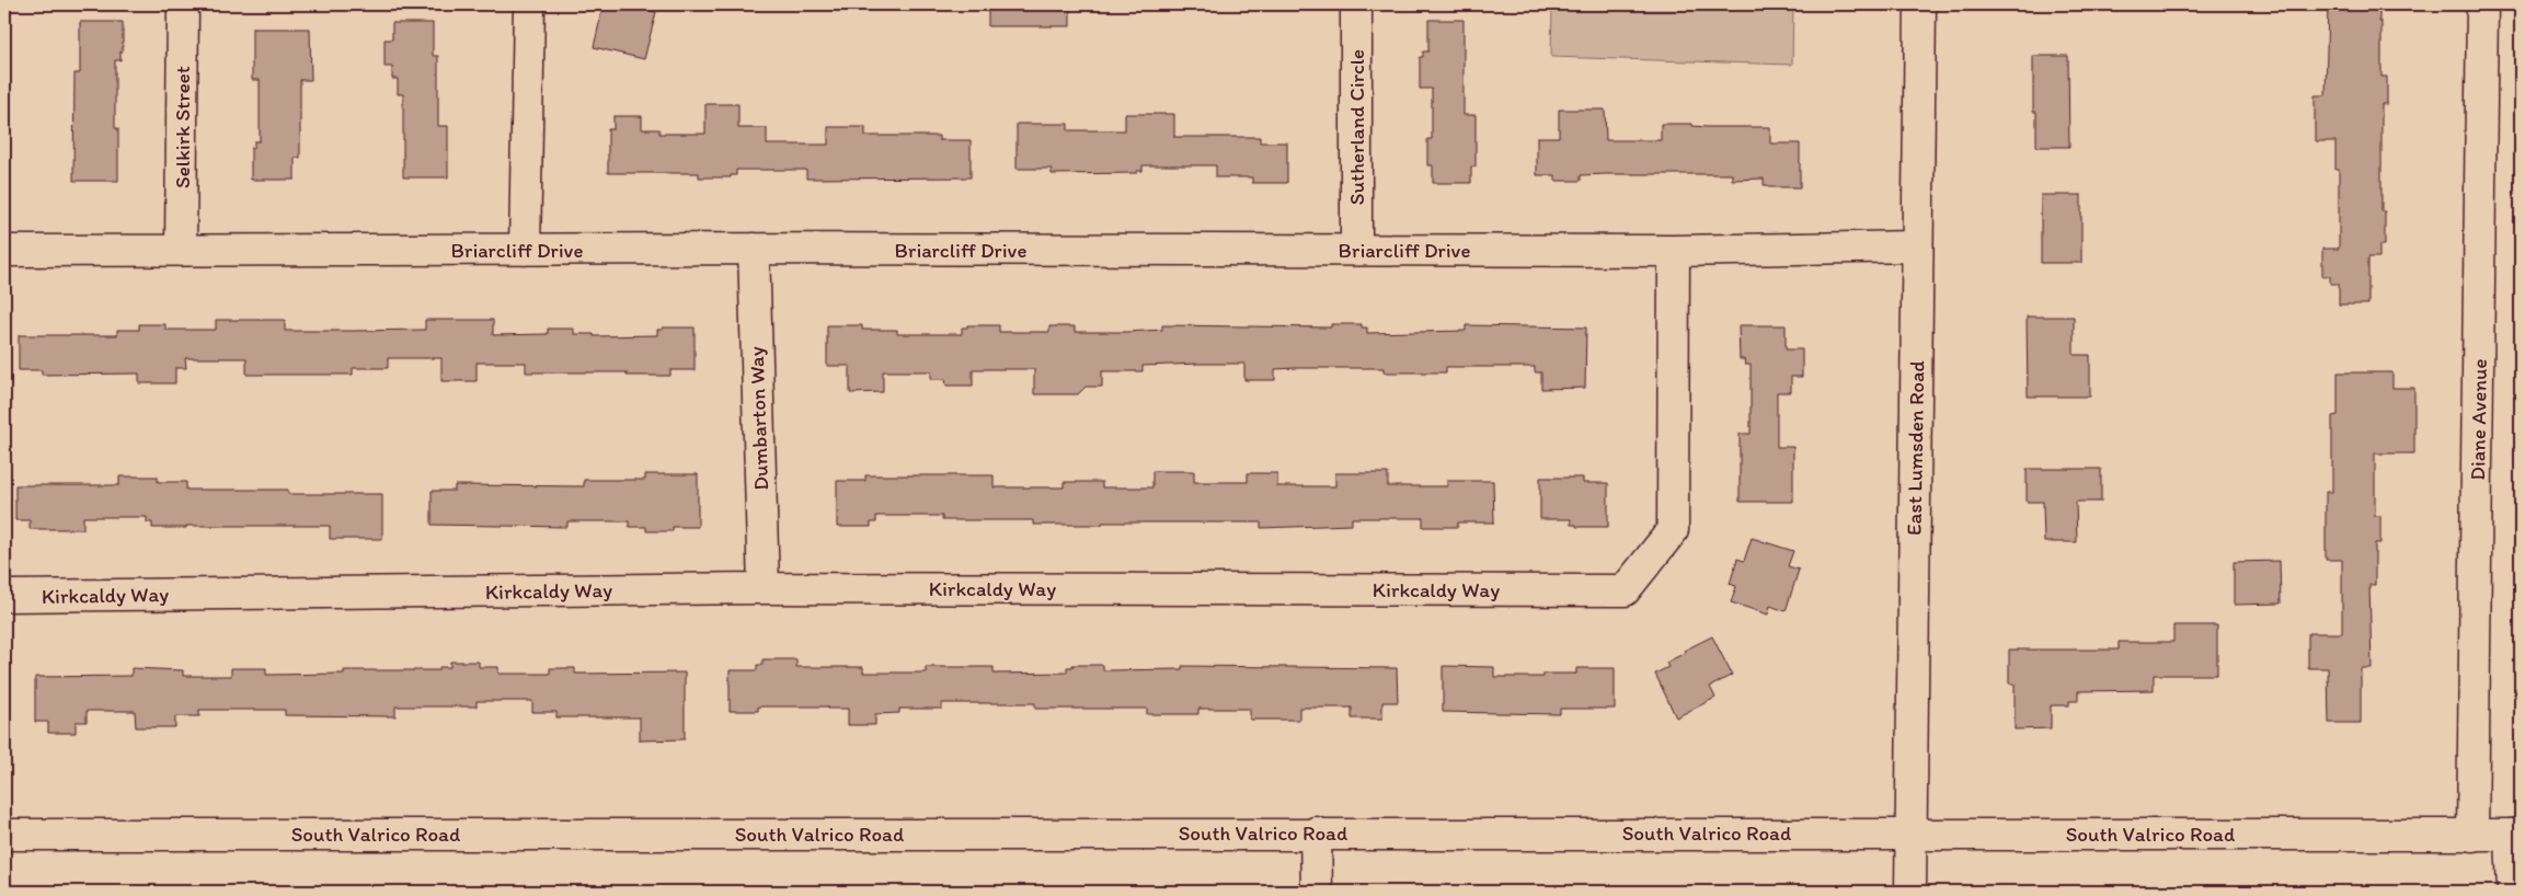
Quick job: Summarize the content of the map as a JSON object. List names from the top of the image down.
{
  "streets": {
    "street": [
      "Selkirk Street",
      "Sutherland Circle",
      "Briarcliff Drive",
      "Dumbarton Way",
      "Diane Avenue",
      "East Lumsden Road",
      "Kirkcaldy Way",
      "South Valrico Road"
    ]
  },
  "crossings": [
    ["Selkirk Street", "Briarcliff Drive"],
    ["Sutherland Circle", "Briarcliff Drive"],
    ["Briarcliff Drive", "Dumbarton Way"],
    ["Briarcliff Drive", "East Lumsden Road"],
    ["Briarcliff Drive", "Kirkcaldy Way"],
    ["Dumbarton Way", "Kirkcaldy Way"],
    ["Diane Avenue", "South Valrico Road"],
    ["East Lumsden Road", "South Valrico Road"]
  ]
}
